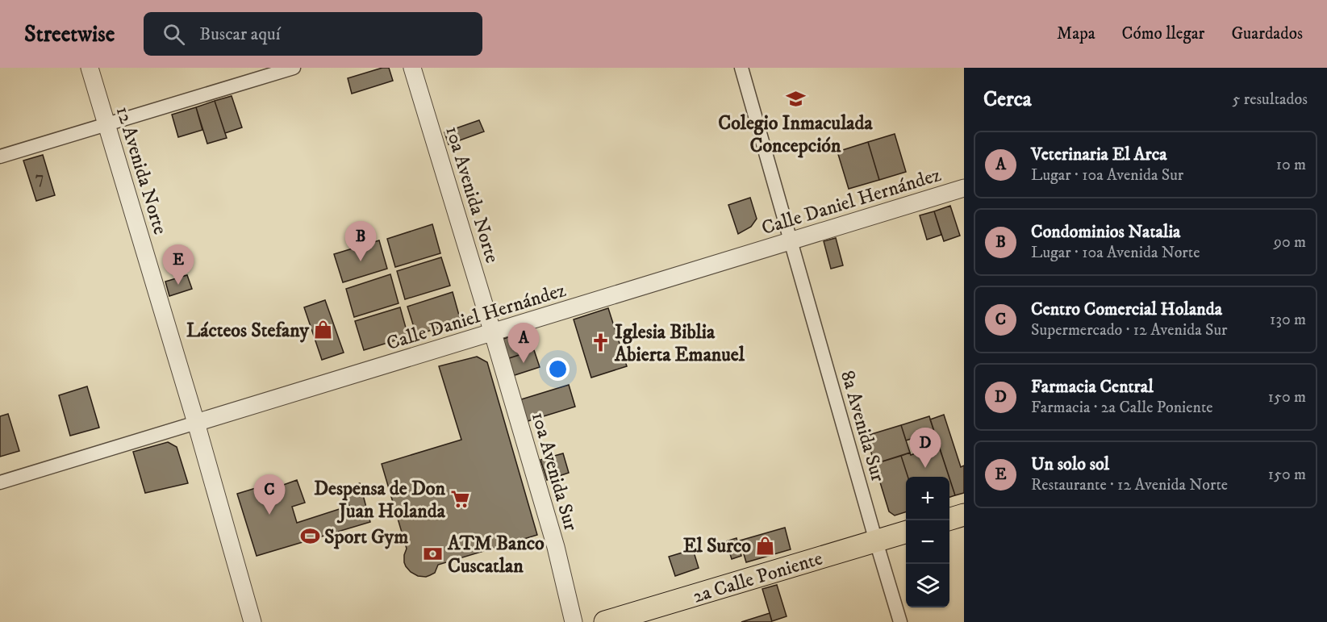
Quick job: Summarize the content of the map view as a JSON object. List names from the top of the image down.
{
  "streets": {
    "main road": ["2a Calle Poniente"],
    "street": [
      "12 Avenida Norte",
      "10a Avenida Norte",
      "Calle Daniel Hernández",
      "8a Avenida Sur",
      "10a Avenida Sur"
    ]
  },
  "crossings": [
    ["12 Avenida Norte", "Calle Daniel Hernández"],
    ["10a Avenida Norte", "Calle Daniel Hernández"],
    ["10a Avenida Norte", "10a Avenida Sur"],
    ["Calle Daniel Hernández", "8a Avenida Sur"],
    ["Calle Daniel Hernández", "10a Avenida Sur"],
    ["8a Avenida Sur", "2a Calle Poniente"]
  ],
  "places": {
    "school or university": ["Colegio Inmaculada Concepción"],
    "shop": ["Lácteos Stefany", "El Surco"],
    "church": ["Iglesia Biblia Abierta Emanuel"],
    "supermarket": ["Despensa de Don Juan Holanda"],
    "sports": ["Sport Gym"],
    "bank": ["ATM Banco Cuscatlan"]
  },
  "house_numbers": ["7"],
  "page": {
    "header": "Streetwise",
    "search": "Buscar aquí",
    "nav": ["Mapa", "Cómo llegar", "Guardados"],
    "heading": ["Cerca", "5 resultados"],
    "list": [
      {
        "mark": "A",
        "name": "Veterinaria El Arca",
        "note": "Lugar · 10a Avenida Sur",
        "value": "10 m"
      },
      {
        "mark": "B",
        "name": "Condominios Natalia",
        "note": "Lugar · 10a Avenida Norte",
        "value": "90 m"
      },
      {
        "mark": "C",
        "name": "Centro Comercial Holanda",
        "note": "Supermercado · 12 Avenida Sur",
        "value": "130 m"
      },
      {
        "mark": "D",
        "name": "Farmacia Central",
        "note": "Farmacia · 2a Calle Poniente",
        "value": "150 m"
      },
      {
        "mark": "E",
        "name": "Un solo sol",
        "note": "Restaurante · 12 Avenida Norte",
        "value": "150 m"
      }
    ],
    "pins": [
      "B",
      "E",
      "A",
      "D",
      "C"
    ],
    "map_buttons": ["+", "−"]
  }
}
